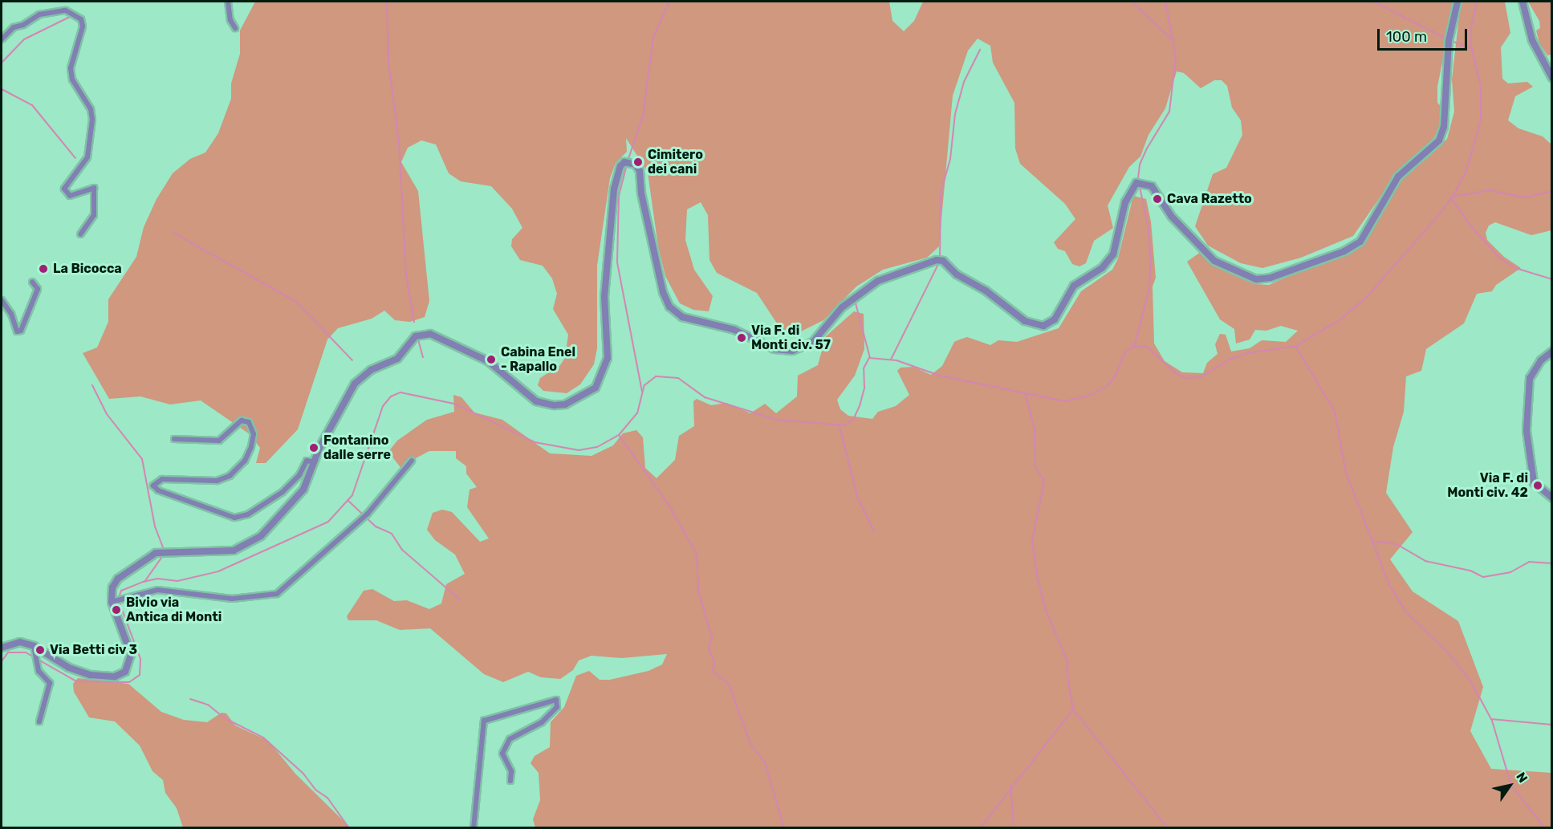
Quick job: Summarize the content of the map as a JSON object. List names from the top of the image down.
{
  "places": [
    "Cimitero dei cani",
    "Cava Razetto",
    "La Bicocca",
    "Via F. di Monti civ. 57",
    "Cabina Enel - Rapallo",
    "Fontanino dalle serre",
    "Via F. di Monti civ. 42",
    "Bivio via Antica di Monti",
    "Via Betti civ 3"
  ],
  "scale_bar": "100 m",
  "north": "top right"
}
